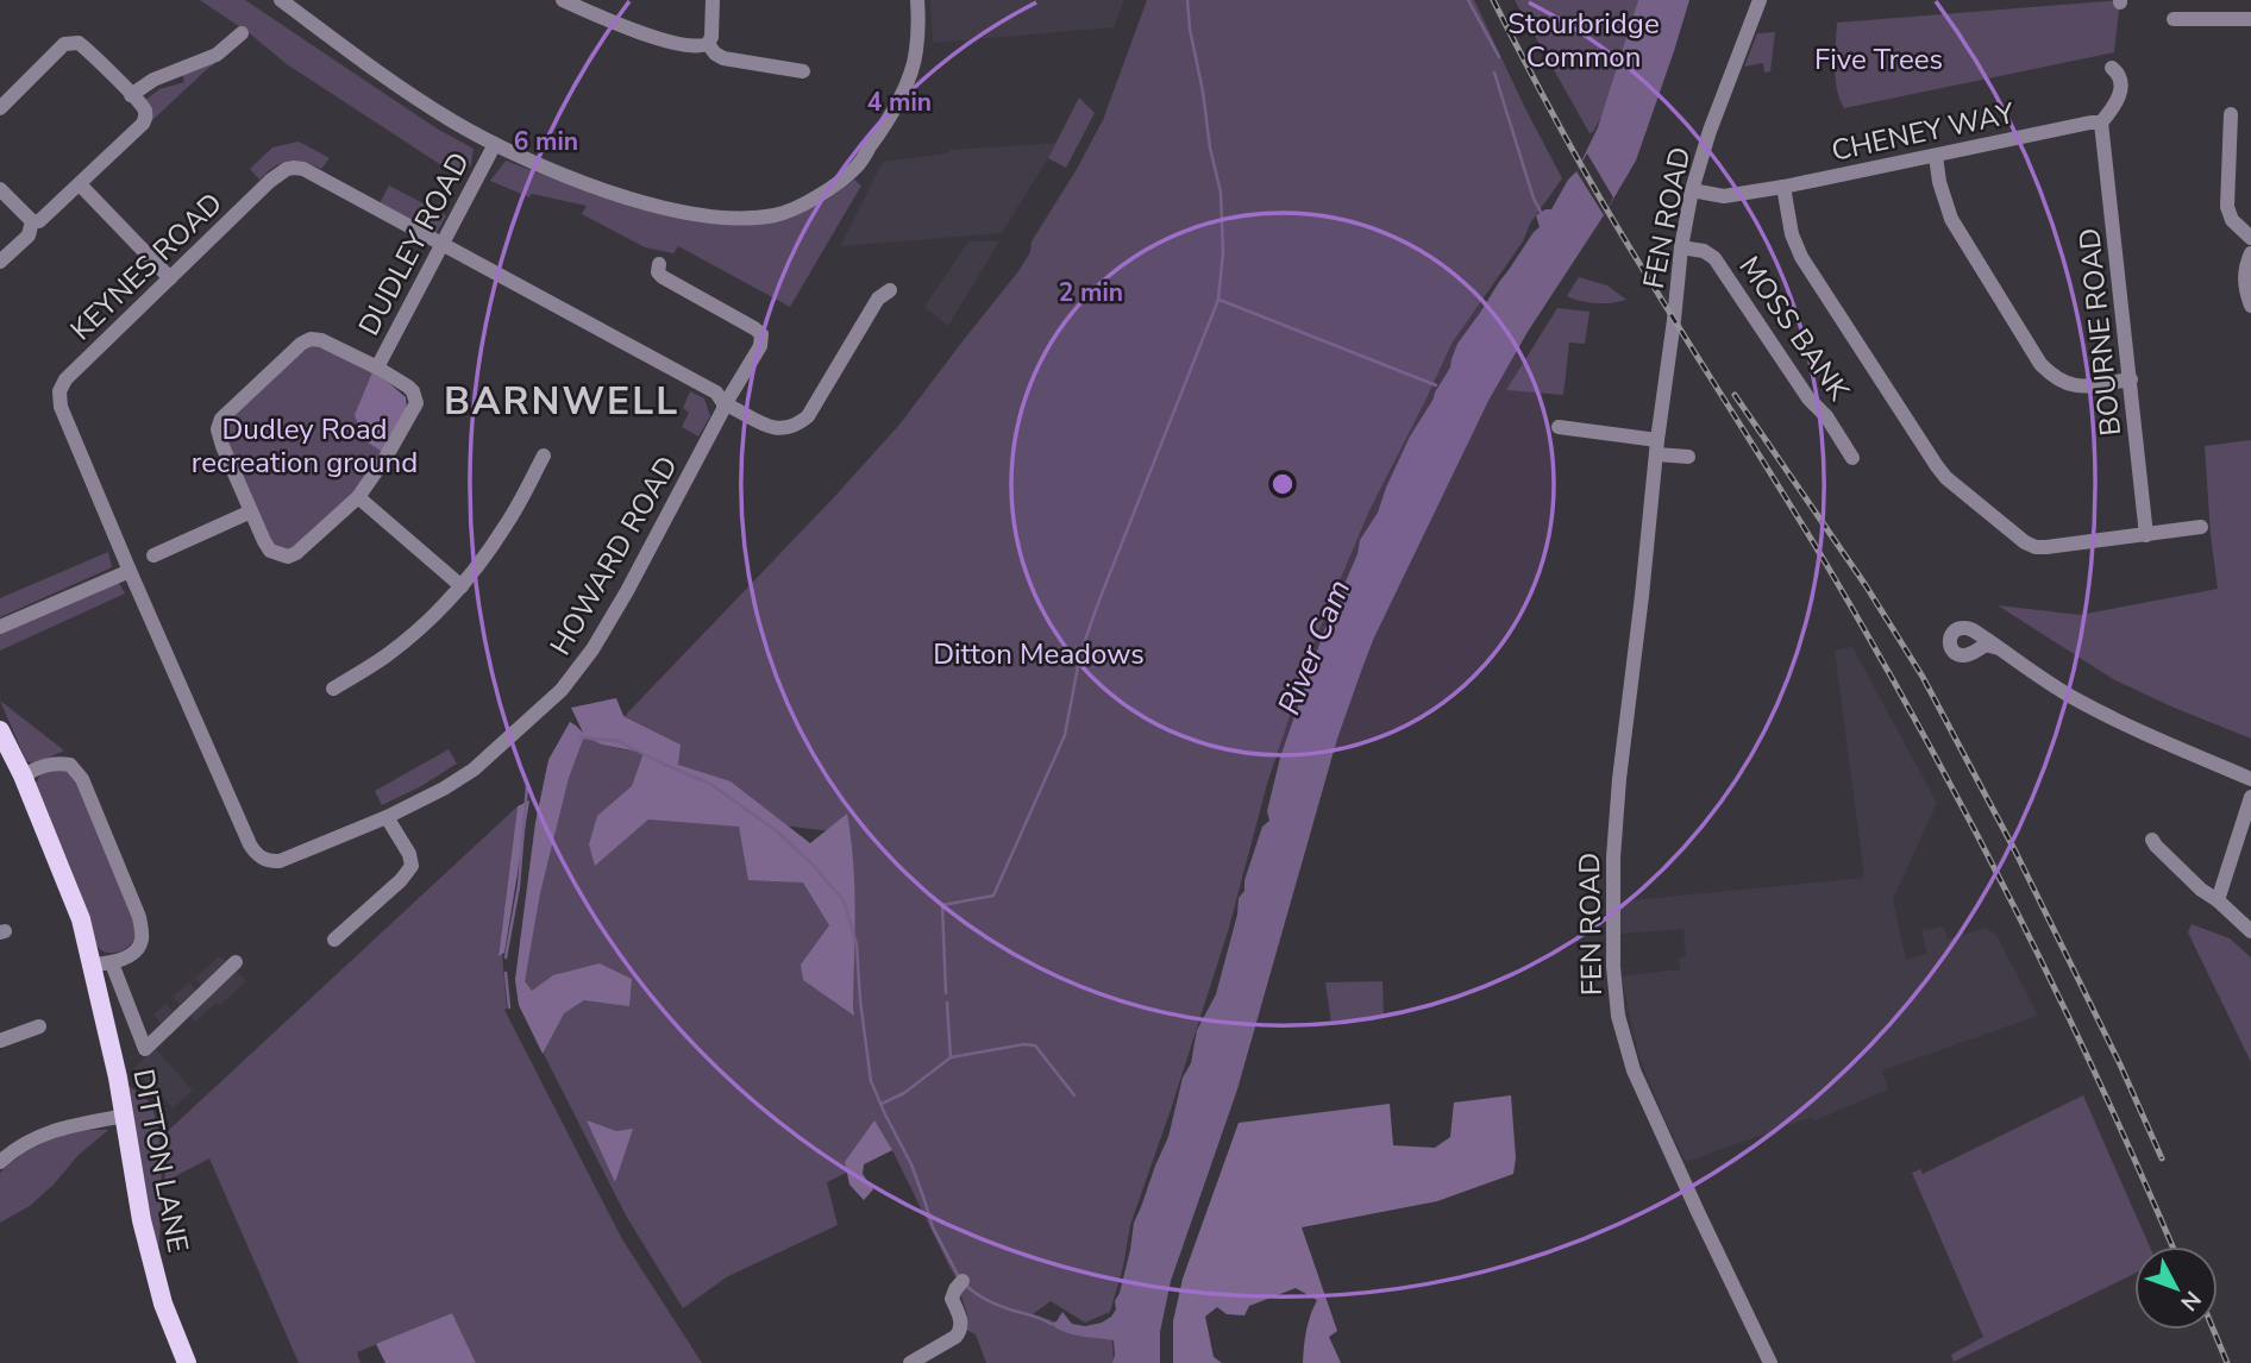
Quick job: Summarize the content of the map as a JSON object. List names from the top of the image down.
{
  "streets": {
    "main road": ["DITTON LANE"],
    "street": [
      "CHENEY WAY",
      "FEN ROAD",
      "DUDLEY ROAD",
      "KEYNES ROAD",
      "MOSS BANK",
      "BOURNE ROAD",
      "HOWARD ROAD"
    ]
  },
  "crossings": [
    ["CHENEY WAY", "FEN ROAD"],
    ["CHENEY WAY", "BOURNE ROAD"],
    ["FEN ROAD", "MOSS BANK"],
    ["DUDLEY ROAD", "KEYNES ROAD"],
    ["KEYNES ROAD", "HOWARD ROAD"]
  ],
  "districts": ["BARNWELL"],
  "water": ["River Cam"],
  "parks": [
    "Stourbridge Common",
    "Five Trees",
    "Dudley Road recreation ground",
    "Ditton Meadows"
  ],
  "north": "bottom right",
  "rings": ["4 min", "6 min", "2 min"]
}
